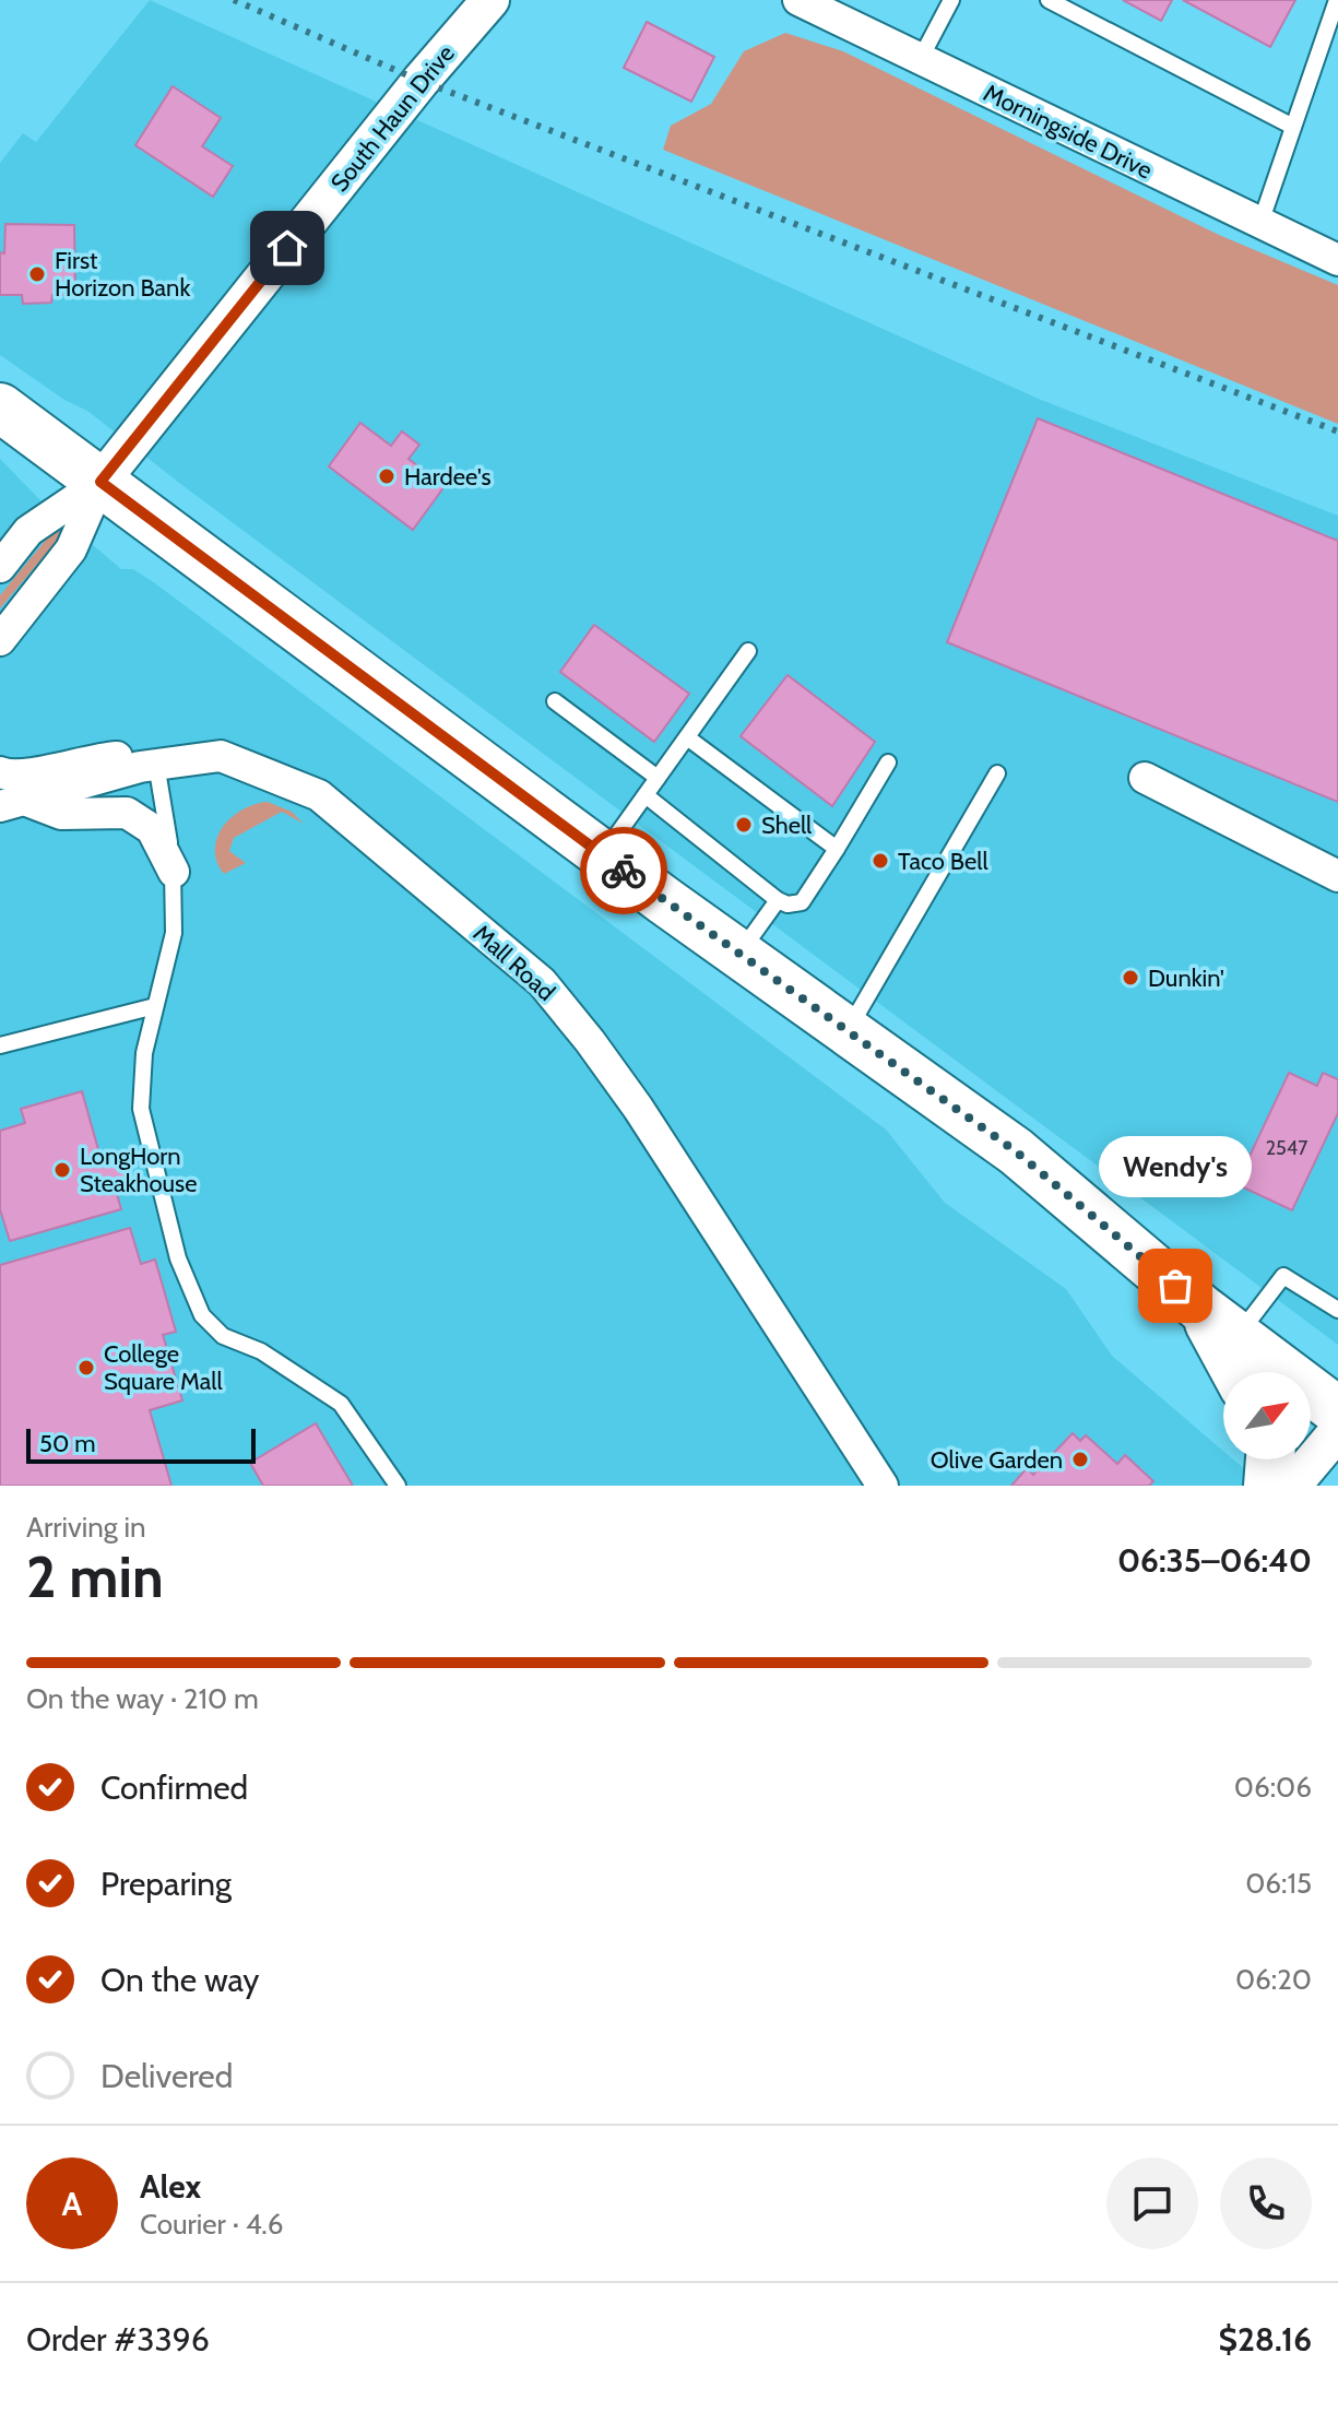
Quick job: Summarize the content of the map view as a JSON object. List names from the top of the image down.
{
  "streets": {
    "street": ["South Haun Drive", "Morningside Drive", "Mall Road"]
  },
  "places": [
    "First Horizon Bank",
    "Hardee's",
    "Shell",
    "Taco Bell",
    "Dunkin'",
    "LongHorn Steakhouse",
    "Wendy's",
    "College Square Mall",
    "Olive Garden"
  ],
  "house_numbers": ["2547"],
  "scale_bar": "50 m",
  "north": "top right",
  "page": {
    "bubble": "Wendy's",
    "scale": "50 m",
    "heading": ["2 min", "Arriving in", "06:35–06:40"],
    "panel": [
      "Alex",
      "Courier · 4.6",
      "Order #3396",
      "$28.16"
    ],
    "bar": "On the way · 210 m",
    "list": [
      ["Confirmed", "06:06"],
      ["Preparing", "06:15"],
      ["On the way", "06:20"],
      "Delivered"
    ],
    "round": "A"
  }
}
